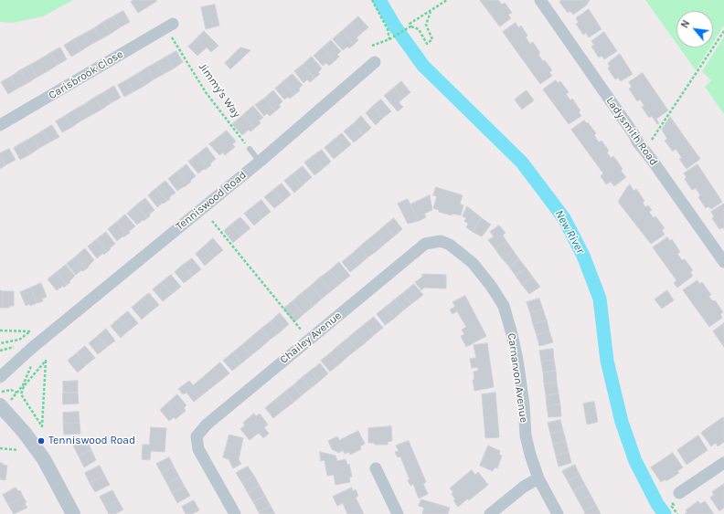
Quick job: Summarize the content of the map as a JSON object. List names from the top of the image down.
{
  "streets": {
    "street": [
      "Carisbrook Close",
      "Ladysmith Road",
      "Tenniswood Road",
      "Chailey Avenue",
      "Carnarvon Avenue"
    ],
    "path": ["Jimmy's Way"]
  },
  "crossings": [
    ["Carisbrook Close", "Jimmy's Way"],
    ["Chailey Avenue", "Carnarvon Avenue"]
  ],
  "water": ["New River"],
  "places": ["Tenniswood Road"],
  "north": "top left"
}
